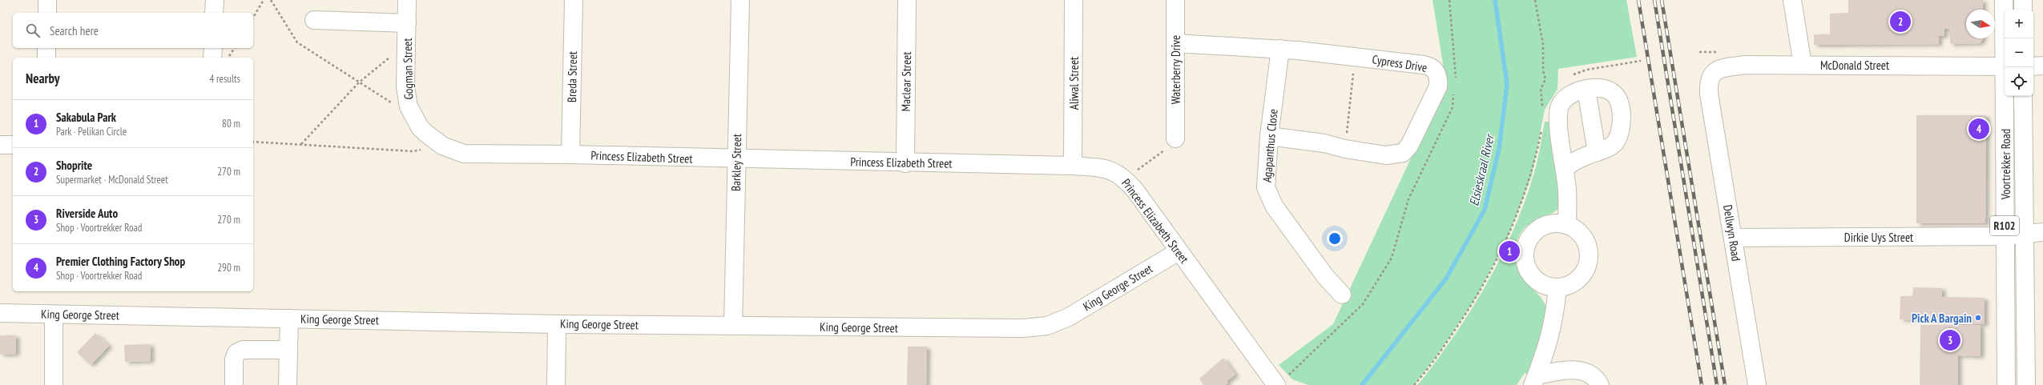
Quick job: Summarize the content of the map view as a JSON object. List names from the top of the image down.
{
  "streets": {
    "street": [
      "Cypress Drive",
      "McDonald Street",
      "Gogman Street",
      "Waterberry Drive",
      "Breda Street",
      "Maclear Street",
      "Aliwal Street",
      "Agapanthus Close",
      "Princess Elizabeth Street",
      "Barkley Street",
      "Voortrekker Road",
      "R102",
      "Dellwyn Road",
      "Dirkie Uys Street",
      "King George Street"
    ]
  },
  "crossings": [
    ["Cypress Drive", "Waterberry Drive"],
    ["Cypress Drive", "Agapanthus Close"],
    ["McDonald Street", "Dellwyn Road"],
    ["Gogman Street", "Princess Elizabeth Street"],
    ["Breda Street", "Princess Elizabeth Street"],
    ["Maclear Street", "Princess Elizabeth Street"],
    ["Aliwal Street", "Princess Elizabeth Street"],
    ["Princess Elizabeth Street", "Barkley Street"],
    ["Princess Elizabeth Street", "King George Street"],
    ["Barkley Street", "King George Street"],
    ["Voortrekker Road", "Dirkie Uys Street"],
    ["Dellwyn Road", "Dirkie Uys Street"]
  ],
  "water": ["Elsieskraal River"],
  "places": ["Pick A Bargain"],
  "north": "right",
  "page": {
    "map_buttons": ["+", "−"],
    "pins": [
      "2",
      "4",
      "1",
      "3"
    ],
    "search": "Search here",
    "heading": ["Nearby", "4 results"],
    "list": [
      {
        "mark": "1",
        "name": "Sakabula Park",
        "note": "Park · Pelikan Circle",
        "value": "80 m"
      },
      {
        "mark": "2",
        "name": "Shoprite",
        "note": "Supermarket · McDonald Street",
        "value": "270 m"
      },
      {
        "mark": "3",
        "name": "Riverside Auto",
        "note": "Shop · Voortrekker Road",
        "value": "270 m"
      },
      {
        "mark": "4",
        "name": "Premier Clothing Factory Shop",
        "note": "Shop · Voortrekker Road",
        "value": "290 m"
      }
    ]
  }
}
